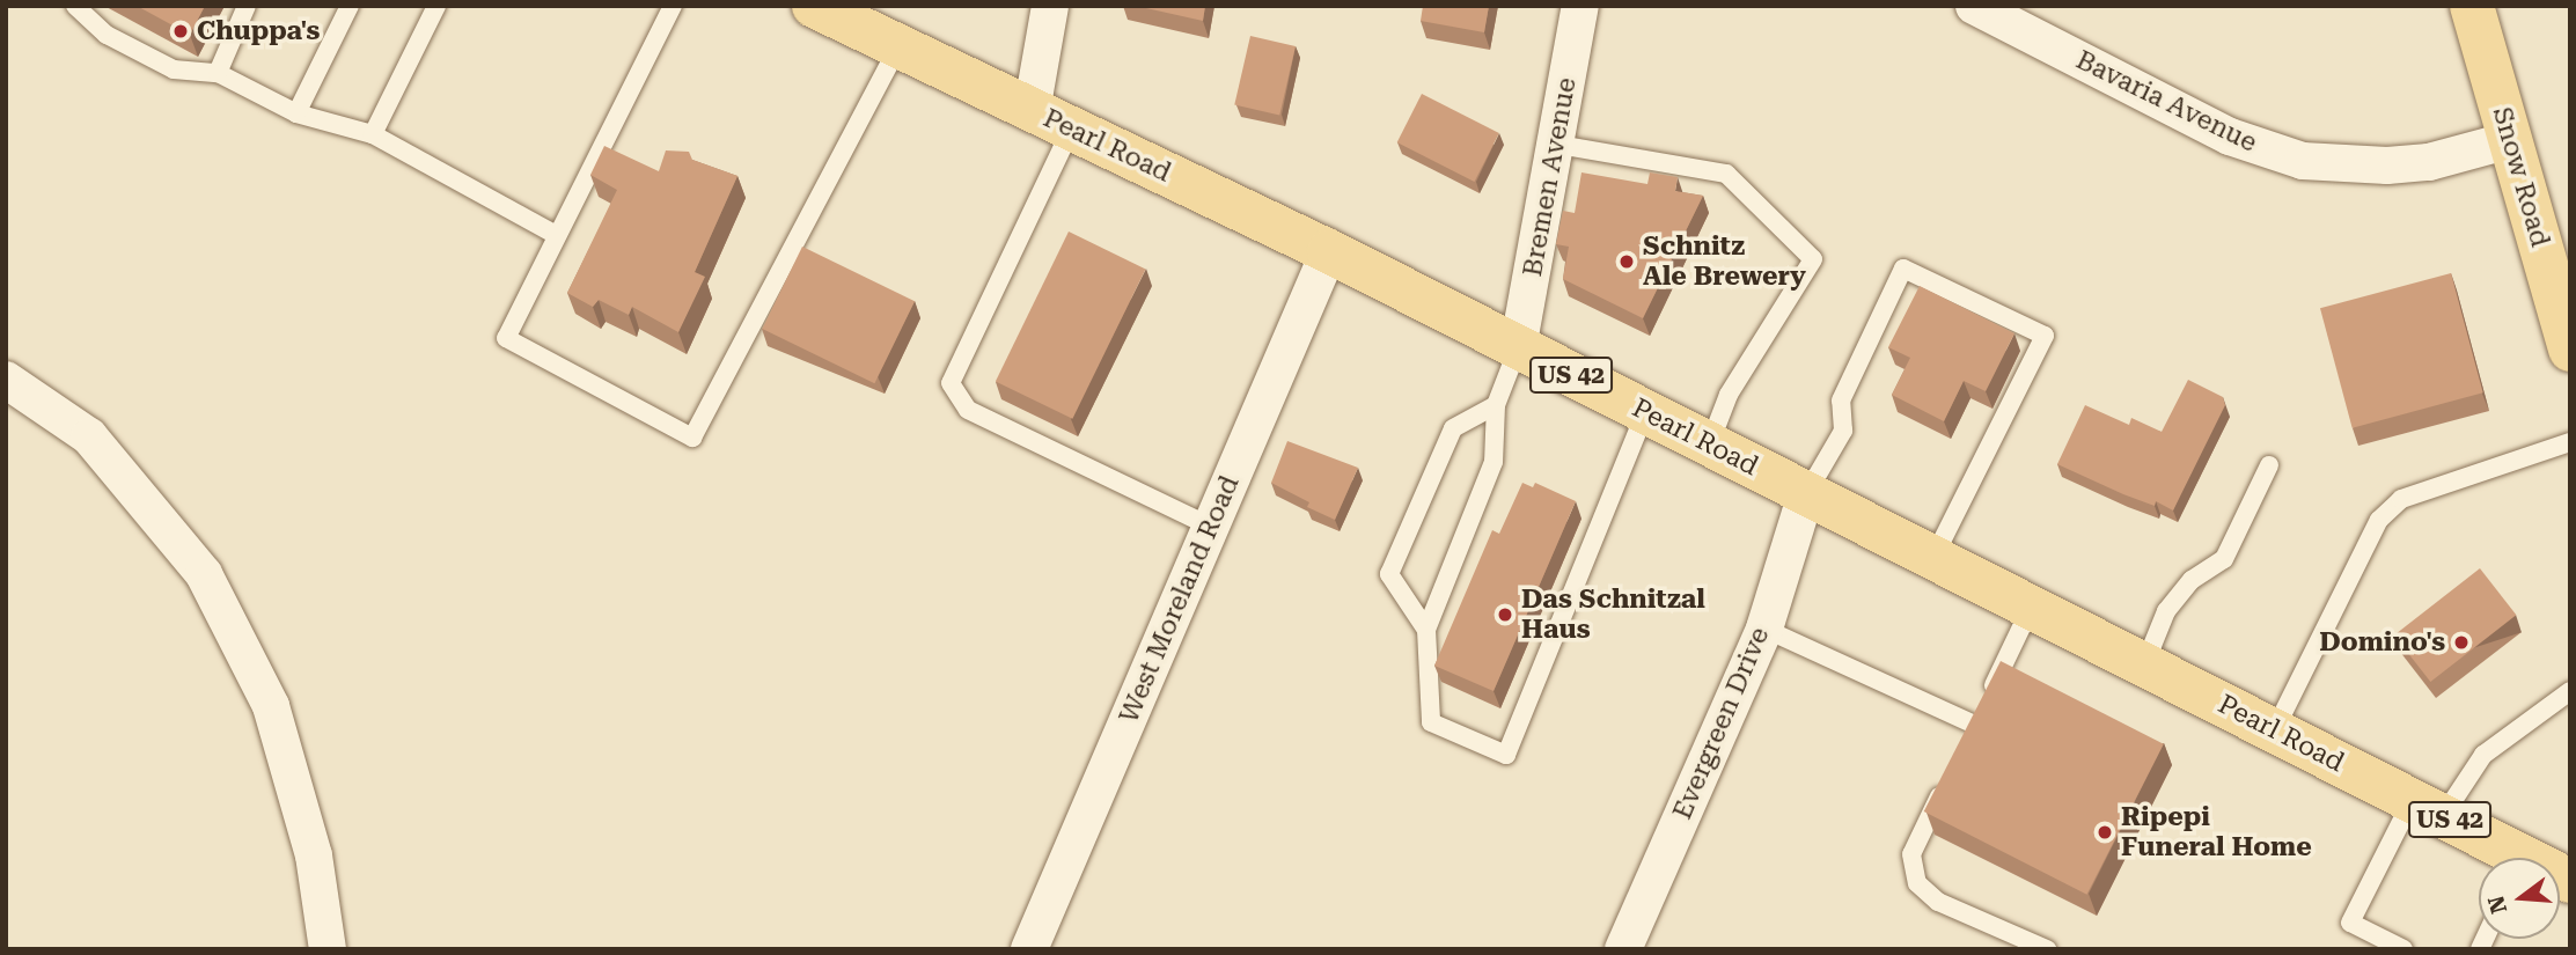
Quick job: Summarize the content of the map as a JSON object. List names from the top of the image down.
{
  "streets": {
    "main road": ["Pearl Road", "Snow Road", "US 42"],
    "street": [
      "Bavaria Avenue",
      "Bremen Avenue",
      "West Moreland Road",
      "Evergreen Drive"
    ]
  },
  "crossings": [
    ["Bavaria Avenue", "Snow Road"],
    ["Pearl Road", "Bremen Avenue"],
    ["Pearl Road", "West Moreland Road"],
    ["Pearl Road", "Evergreen Drive"]
  ],
  "places": [
    "Chuppa's",
    "Schnitz Ale Brewery",
    "Das Schnitzal Haus",
    "Domino's",
    "Ripepi Funeral Home"
  ],
  "north": "left"
}
